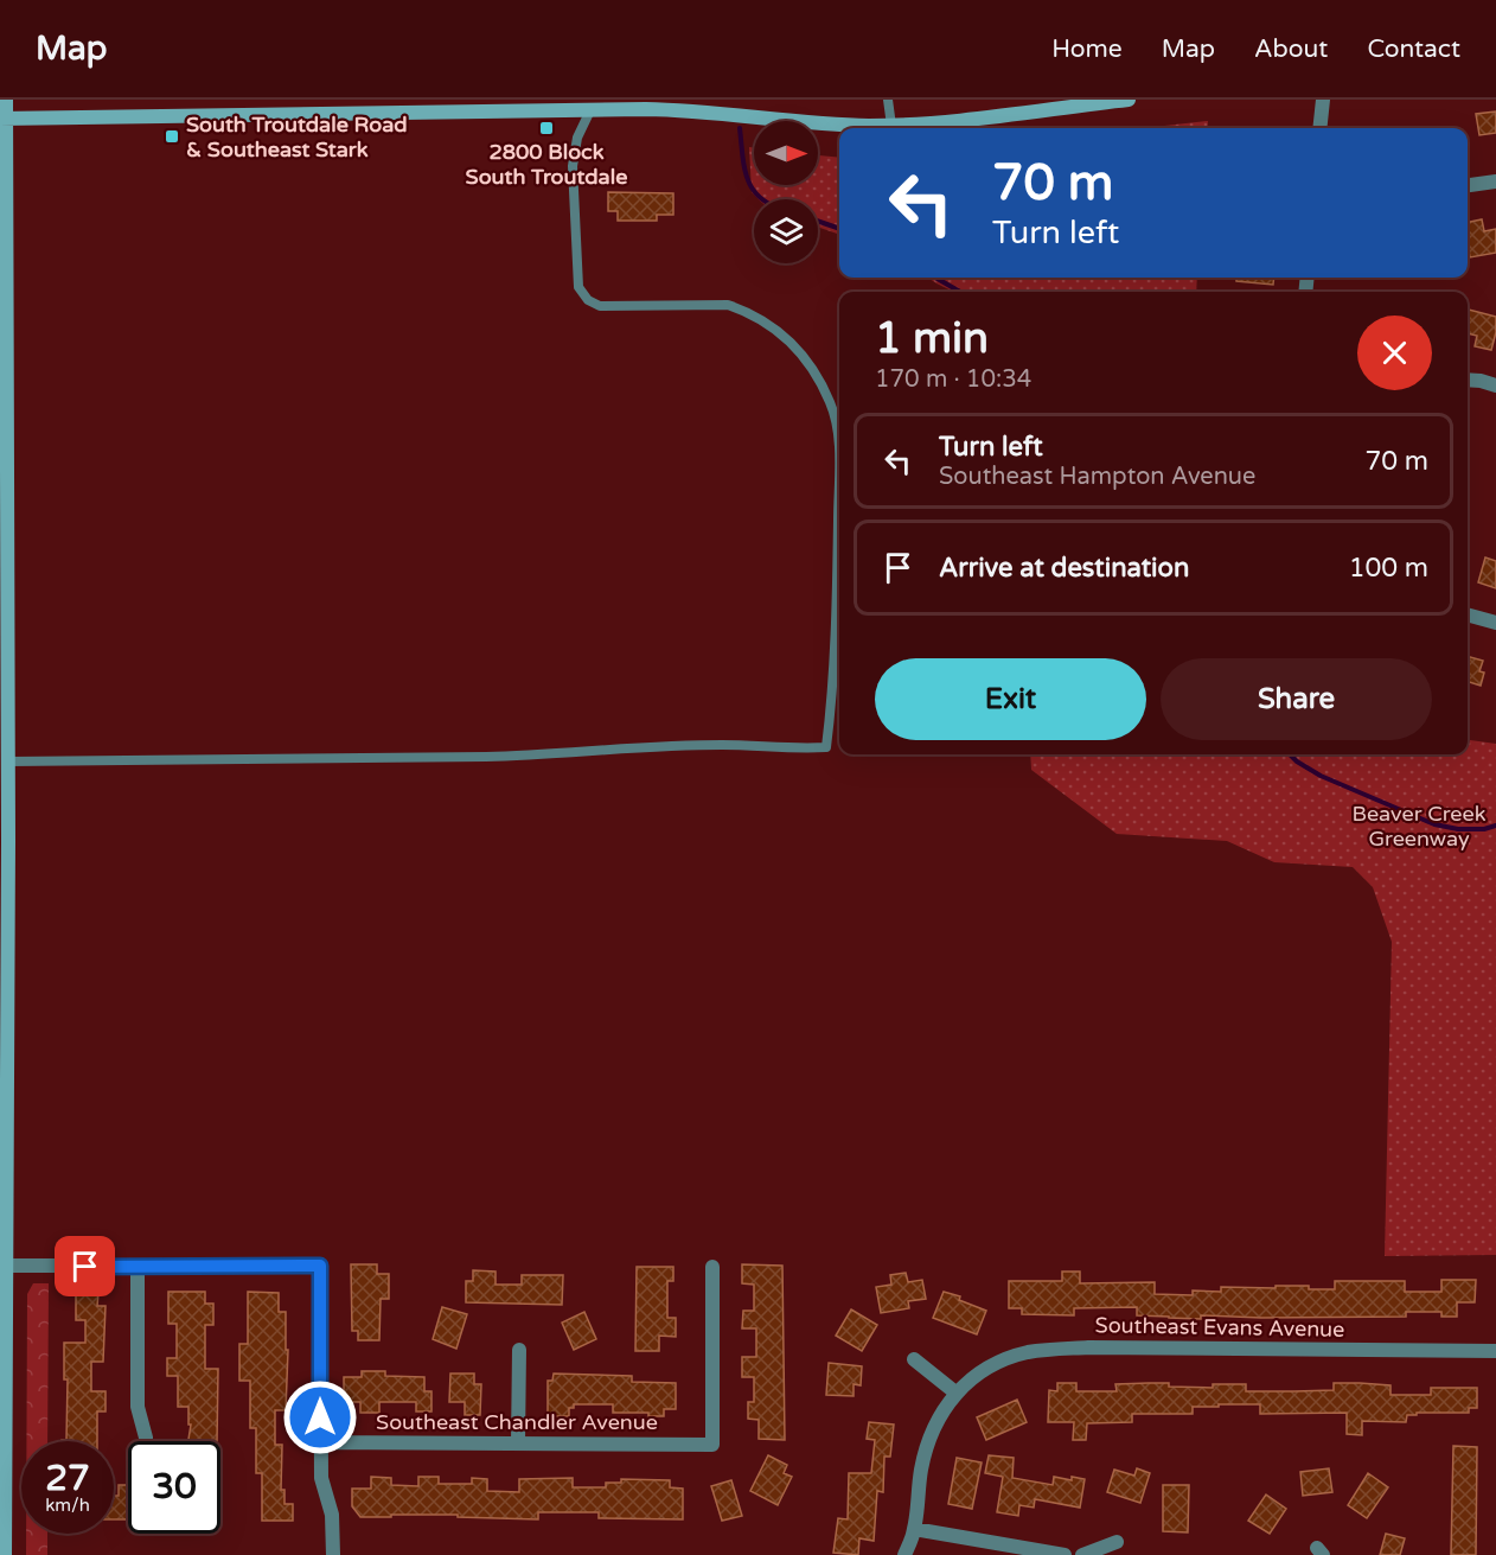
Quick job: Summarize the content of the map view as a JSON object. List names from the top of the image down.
{
  "streets": {
    "street": ["Southeast Evans Avenue", "Southeast Chandler Avenue"]
  },
  "parks": ["Beaver Creek Greenway"],
  "places": {
    "transit": ["2800 Block South Troutdale", "South Troutdale Road & Southeast Stark"]
  },
  "north": "right",
  "page": {
    "header": "Map",
    "nav": [
      "Home",
      "Map",
      "About",
      "Contact"
    ],
    "turn": ["70 m", "Turn left"],
    "heading": ["1 min", "170 m · 10:34"],
    "list": [
      {
        "name": "Turn left",
        "note": "Southeast Hampton Avenue",
        "value": "70 m"
      },
      {
        "name": "Arrive at destination",
        "value": "100 m"
      }
    ],
    "buttons": ["Exit", "Share"],
    "speed": "27 km/h",
    "limit": "30"
  }
}
